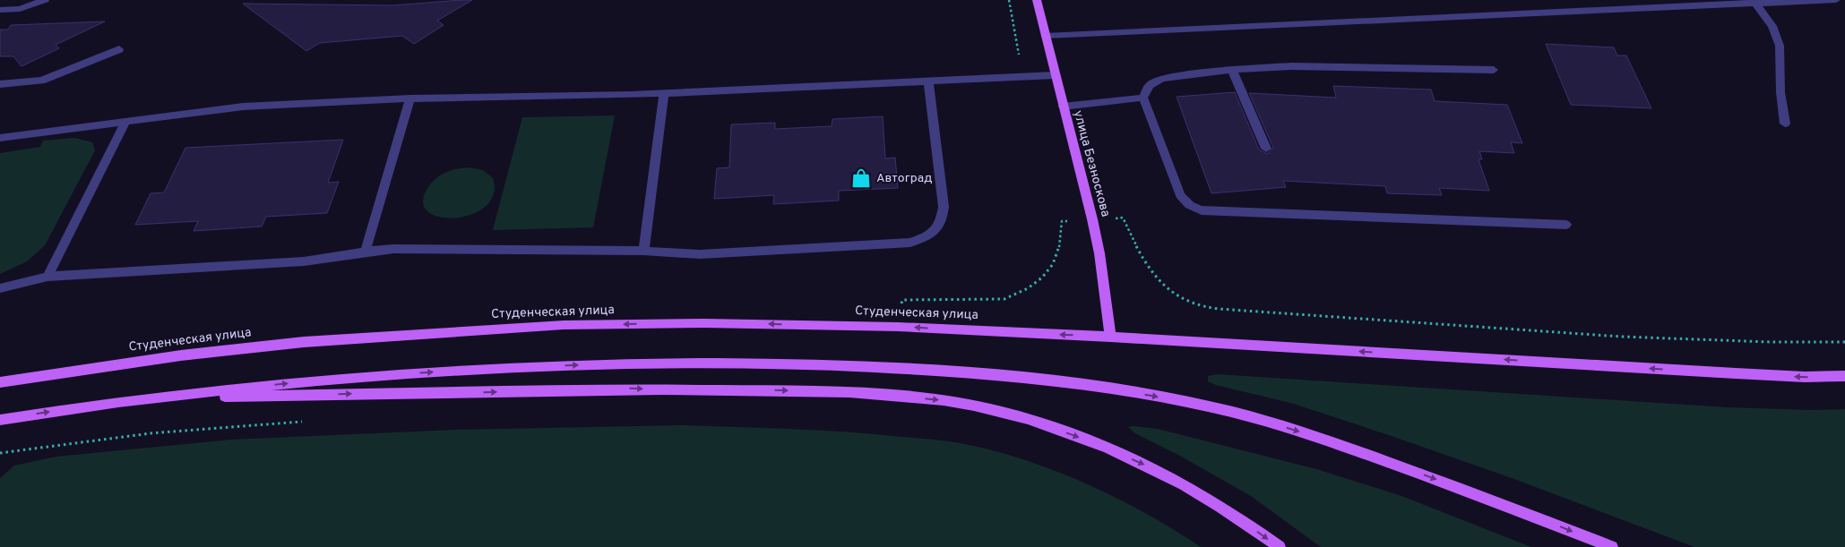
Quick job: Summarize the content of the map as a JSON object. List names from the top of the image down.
{
  "streets": {
    "main road": ["улица Безноскова", "Студенческая улица"]
  },
  "crossings": [
    ["улица Безноскова", "Студенческая улица"]
  ],
  "places": {
    "shop": ["Автоград"]
  }
}
